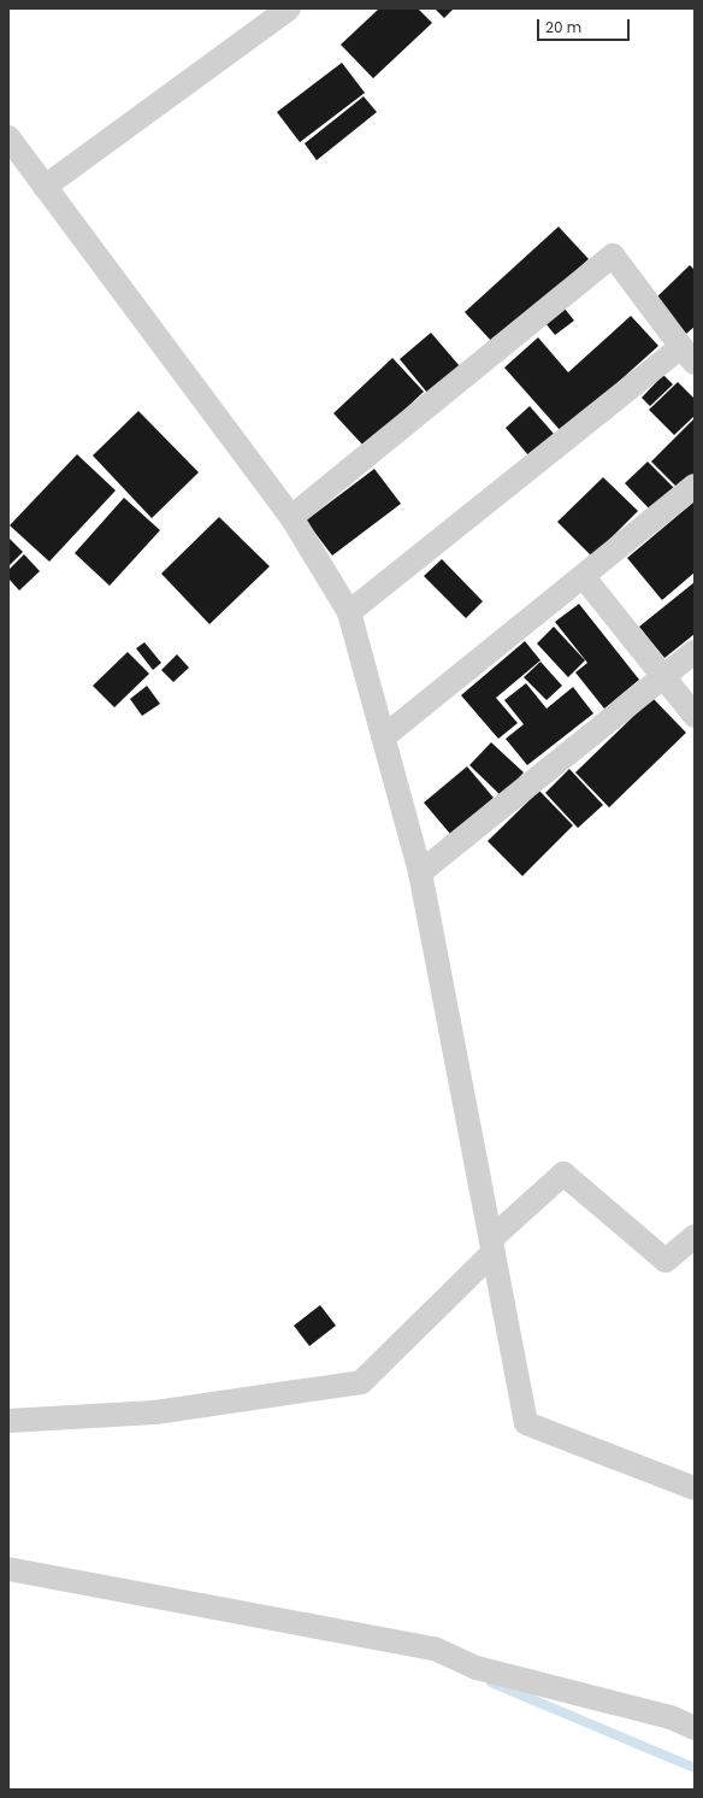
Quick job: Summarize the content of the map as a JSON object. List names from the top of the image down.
{
  "scale_bar": "20 m"
}
